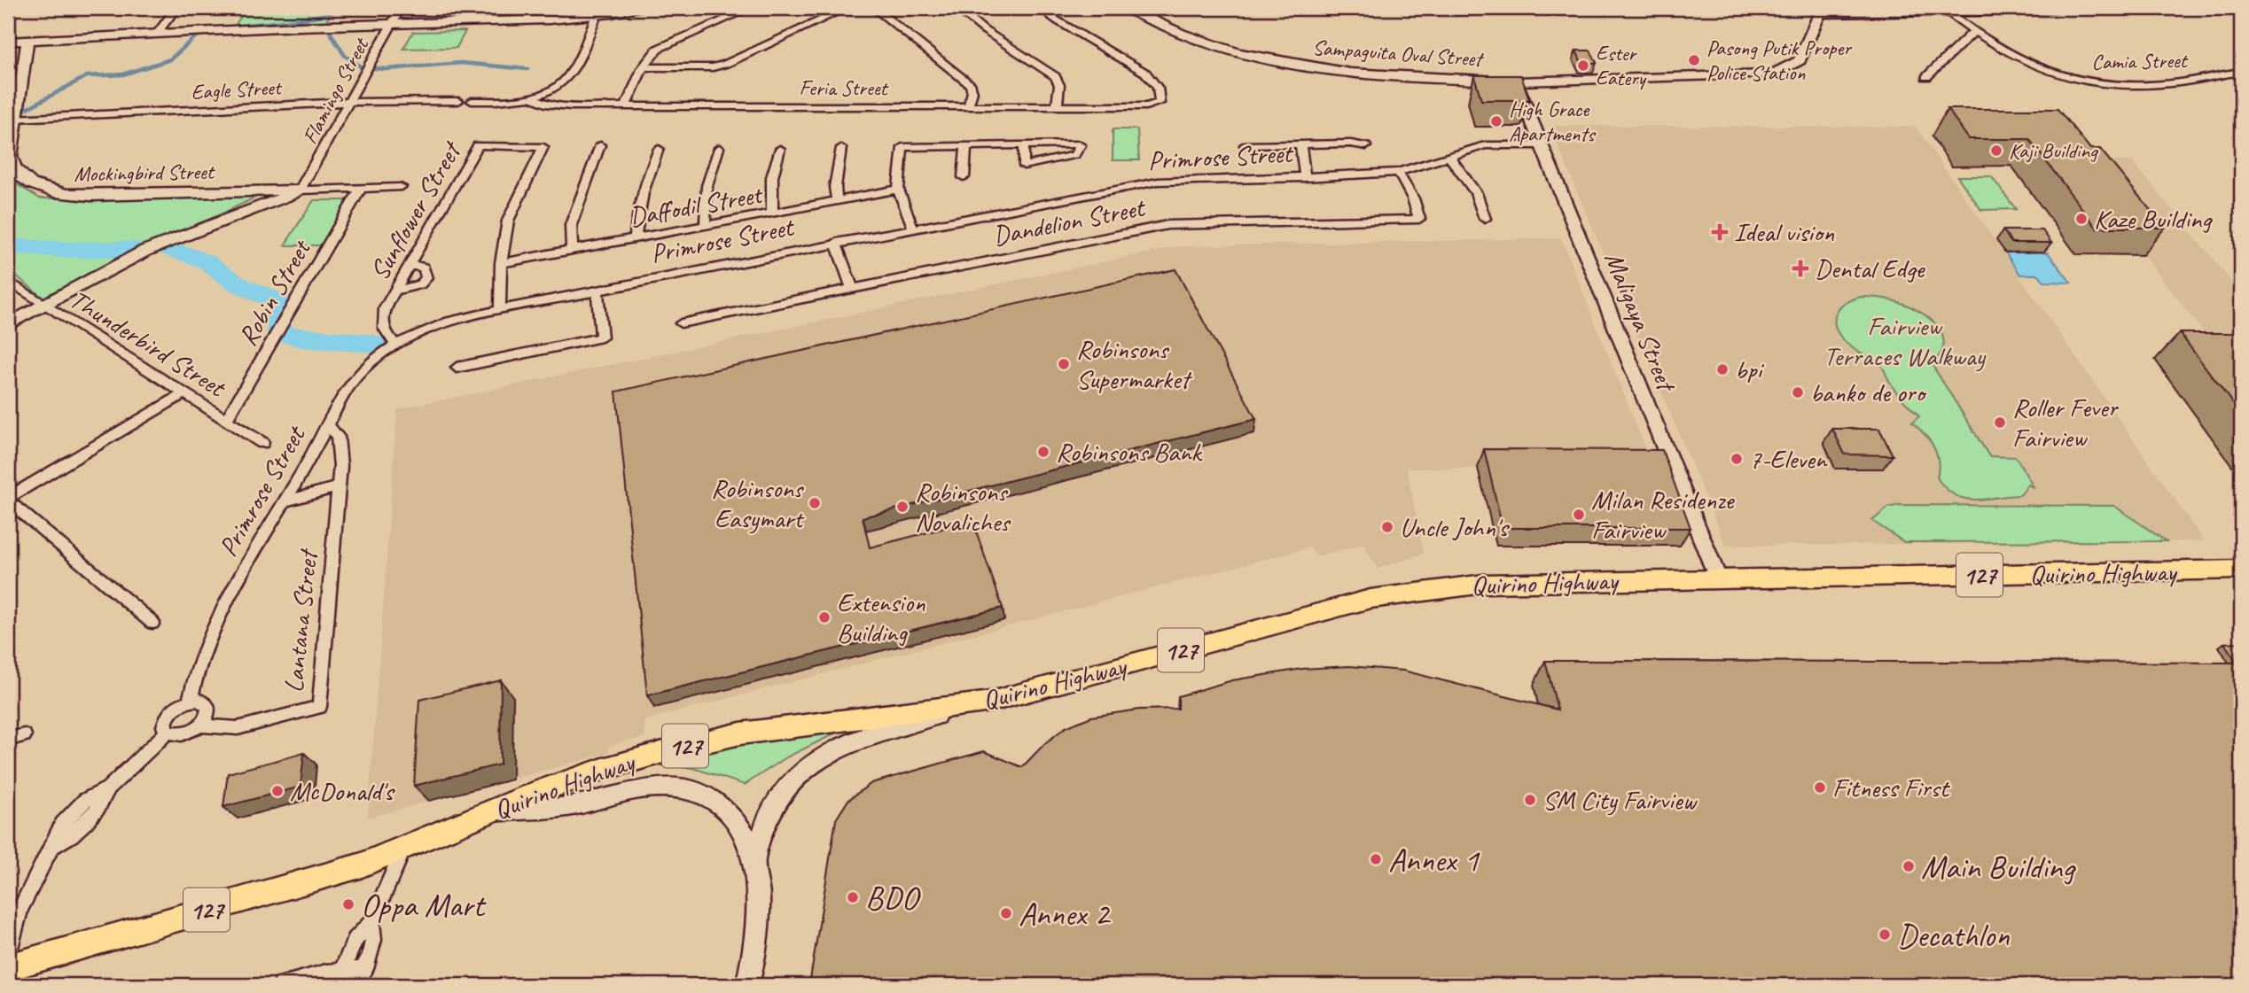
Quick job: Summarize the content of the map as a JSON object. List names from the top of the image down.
{
  "streets": {
    "main road": ["Quirino Highway", "127"],
    "street": [
      "Sampaguita Oval Street",
      "Camia Street",
      "Feria Street",
      "Eagle Street",
      "Flamingo Street",
      "Primrose Street",
      "Mockingbird Street",
      "Daffodil Street",
      "Sunflower Street",
      "Dandelion Street",
      "Robin Street",
      "Maligaya Street",
      "Thunderbird Street",
      "Lantana Street"
    ]
  },
  "crossings": [
    ["Sampaguita Oval Street", "Maligaya Street"],
    ["Eagle Street", "Flamingo Street"],
    ["Eagle Street", "Mockingbird Street"],
    ["Flamingo Street", "Mockingbird Street"],
    ["Primrose Street", "Sunflower Street"],
    ["Primrose Street", "Dandelion Street"],
    ["Primrose Street", "Maligaya Street"],
    ["Primrose Street", "Lantana Street"],
    ["Daffodil Street", "Sunflower Street"],
    ["Robin Street", "Thunderbird Street"],
    ["Maligaya Street", "Quirino Highway"]
  ],
  "parks": ["Fairview Terraces Walkway"],
  "places": {
    "other": [
      "Pasong Putik Proper Police Station",
      "Ester Eatery",
      "High Grace Apartments",
      "Kaji Building",
      "Kaze Building",
      "Robinsons Supermarket",
      "bpi",
      "banko de oro",
      "Roller Fever Fairview",
      "Robinsons Bank",
      "7-Eleven",
      "Robinsons Easymart",
      "Robinsons Novaliches",
      "Milan Residenze Fairview",
      "Uncle John's",
      "Extension Building",
      "Fitness First",
      "McDonald's",
      "SM City Fairview",
      "Annex 1",
      "Main Building",
      "BDO",
      "Oppa Mart",
      "Annex 2",
      "Decathlon"
    ],
    "health": ["Ideal vision", "Dental Edge"]
  }
}
